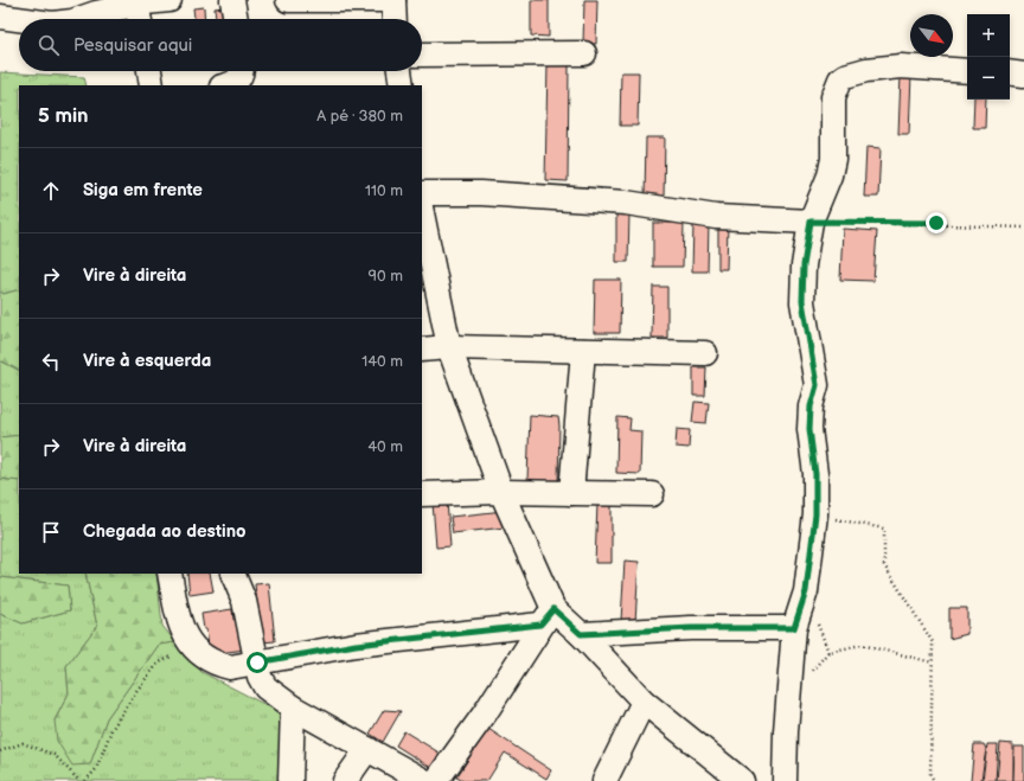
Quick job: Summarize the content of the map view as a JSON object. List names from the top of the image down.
{
  "north": "bottom right",
  "page": {
    "map_buttons": ["+", "−"],
    "search": "Pesquisar aqui",
    "heading": ["5 min", "A pé · 380 m"],
    "list": [
      ["Siga em frente", "110 m"],
      ["Vire à direita", "90 m"],
      ["Vire à esquerda", "140 m"],
      ["Vire à direita", "40 m"],
      "Chegada ao destino"
    ]
  }
}
